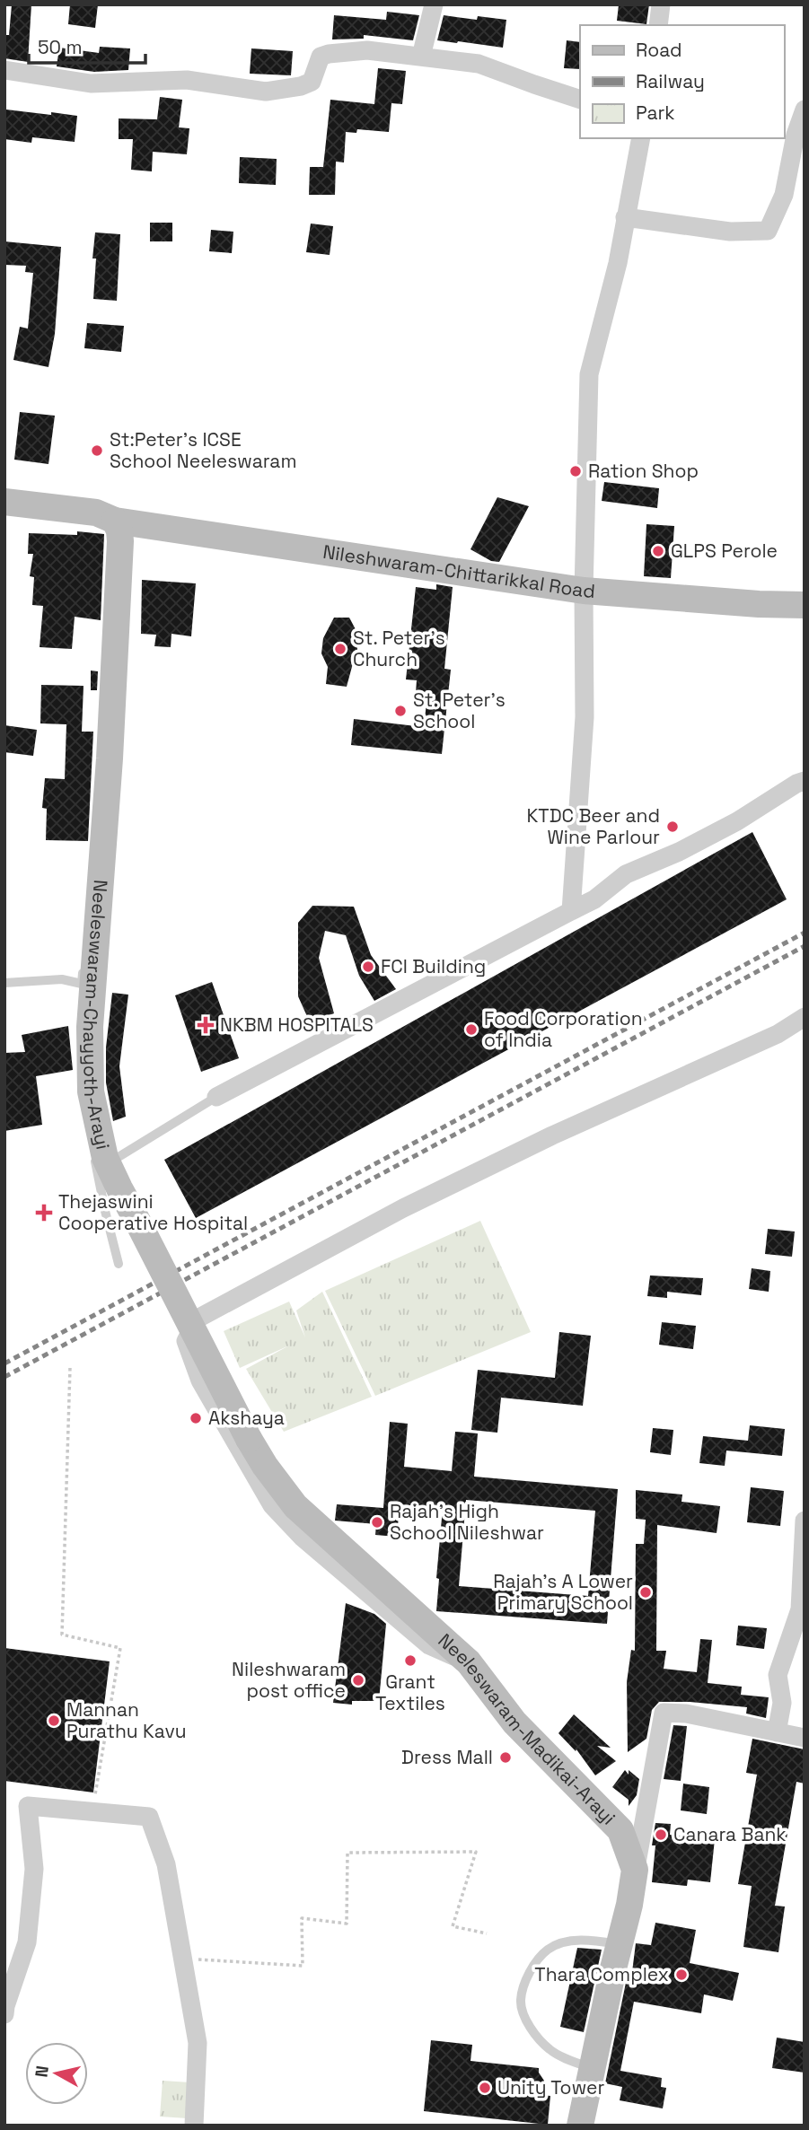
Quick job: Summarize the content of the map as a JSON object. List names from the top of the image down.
{
  "streets": {
    "main road": ["Nileshwaram-Chittarikkal Road", "Neeleswaram-Chayyoth-Arayi", "Neeleswaram-Madikai-Arayi"]
  },
  "crossings": [
    ["Nileshwaram-Chittarikkal Road", "Neeleswaram-Chayyoth-Arayi"],
    ["Neeleswaram-Chayyoth-Arayi", "Neeleswaram-Madikai-Arayi"]
  ],
  "places": {
    "other": [
      "St:Peter's ICSE School Neeleswaram",
      "Ration Shop",
      "GLPS Perole",
      "St. Peter's Church",
      "St. Peter's School",
      "KTDC Beer and Wine Parlour",
      "FCI Building",
      "Food Corporation of India",
      "Akshaya",
      "Rajah's High School Nileshwar",
      "Rajah's A Lower Primary School",
      "Grant Textiles",
      "Nileshwaram post office",
      "Mannan Purathu Kavu",
      "Dress Mall",
      "Canara Bank",
      "Thara Complex",
      "Unity Tower"
    ],
    "health": ["NKBM HOSPITALS", "Thejaswini Cooperative Hospital"]
  },
  "legend": ["Road", "Railway", "Park"],
  "scale_bar": "50 m",
  "north": "left"
}
